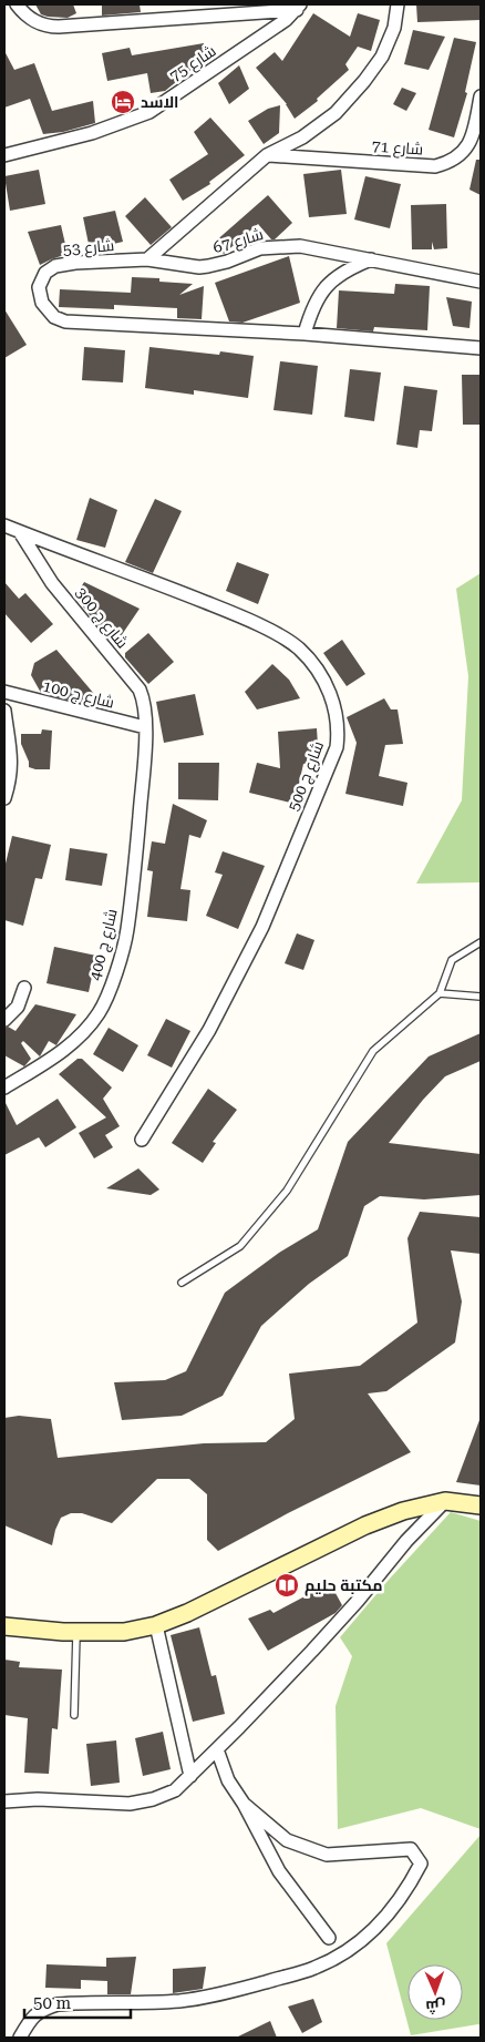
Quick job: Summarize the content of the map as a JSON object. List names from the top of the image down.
{
  "streets": {
    "street": [
      "شارع 75",
      "شارع 71",
      "شارع 67",
      "شارع 53",
      "شارع ج 300",
      "شارع ج 100",
      "شارع ج 500",
      "شارع ج 400"
    ]
  },
  "crossings": [
    ["شارع 67", "شارع 53"],
    ["شارع ج 300", "شارع ج 100"],
    ["شارع ج 300", "شارع ج 500"],
    ["شارع ج 300", "شارع ج 400"],
    ["شارع ج 100", "شارع ج 400"]
  ],
  "places": {
    "hotel": ["الاسد"],
    "library": ["مكتبة حليم"]
  },
  "scale_bar": "50 m",
  "north": "bottom"
}
